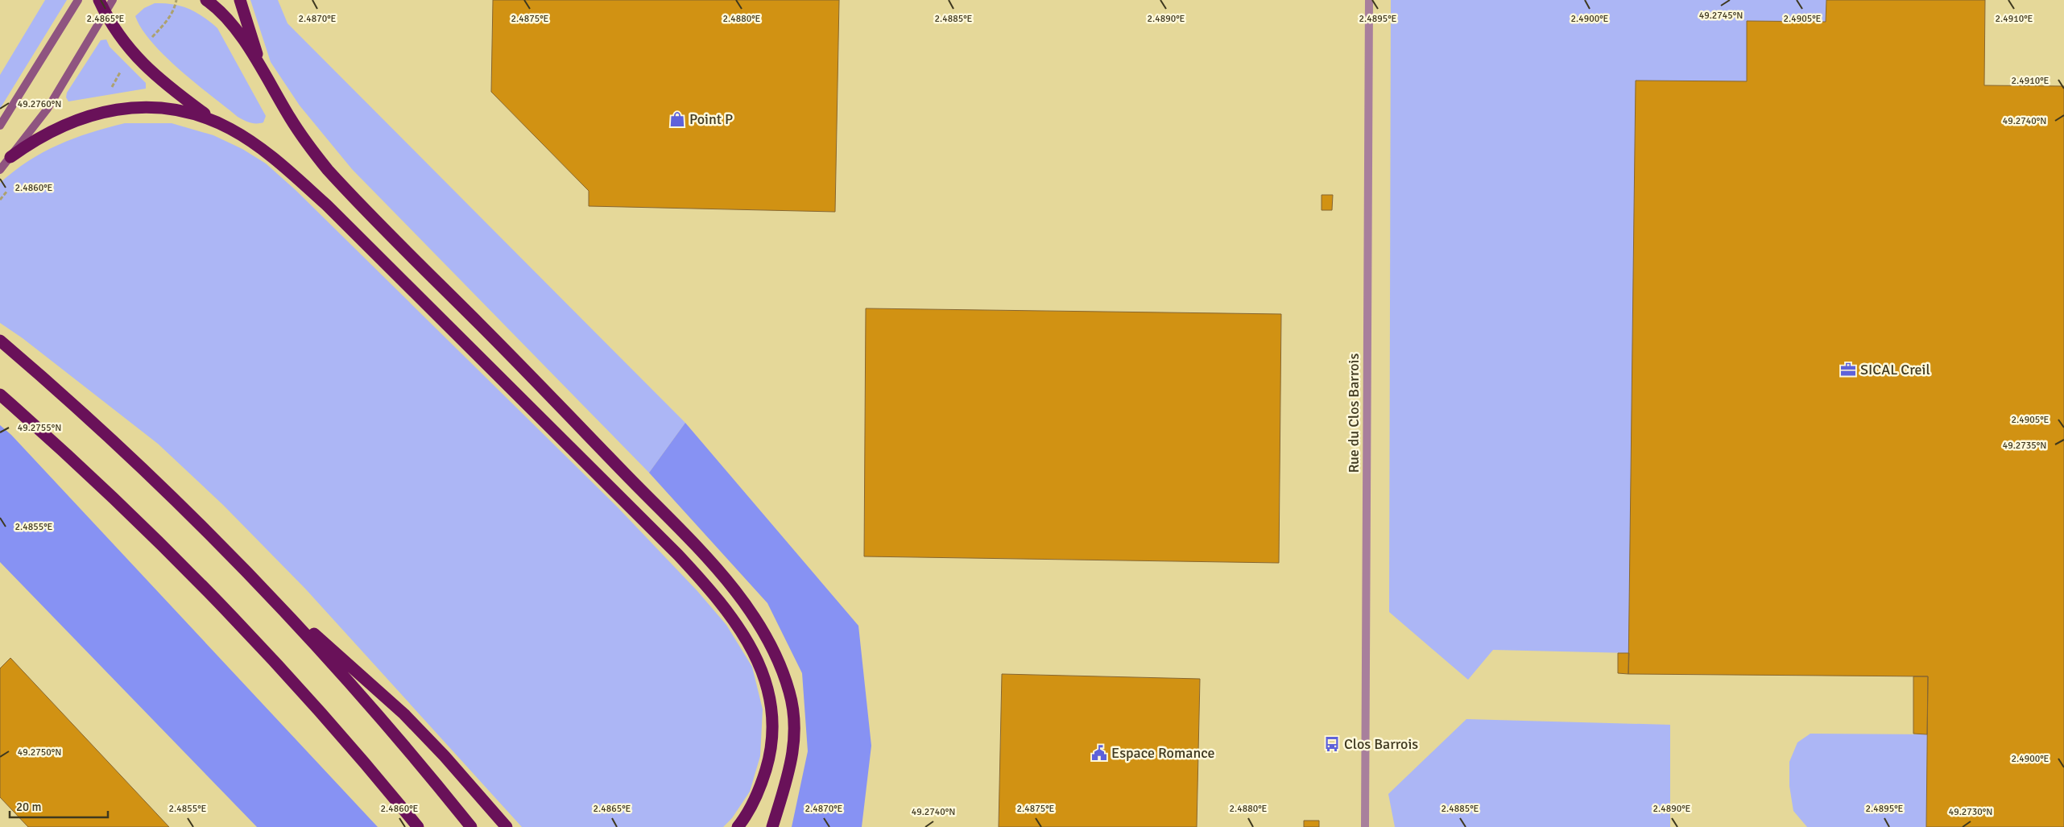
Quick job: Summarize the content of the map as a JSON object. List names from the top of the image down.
{
  "streets": {
    "street": ["Rue du Clos Barrois"]
  },
  "places": {
    "shop": ["Point P"],
    "office": ["SICAL Creil"],
    "bus stop": ["Clos Barrois"],
    "public building": ["Espace Romance"]
  },
  "scale_bar": "20 m",
  "coordinates": [
    "49.2745°N",
    "2.4900°E",
    "2.4910°E",
    "2.4865°E",
    "2.4870°E",
    "2.4875°E",
    "2.4880°E",
    "2.4885°E",
    "2.4890°E",
    "2.4895°E",
    "2.4905°E",
    "49.2760°N",
    "49.2740°N",
    "2.4860°E",
    "49.2755°N",
    "49.2735°N",
    "2.4855°E",
    "49.2750°N",
    "49.2730°N"
  ]
}
